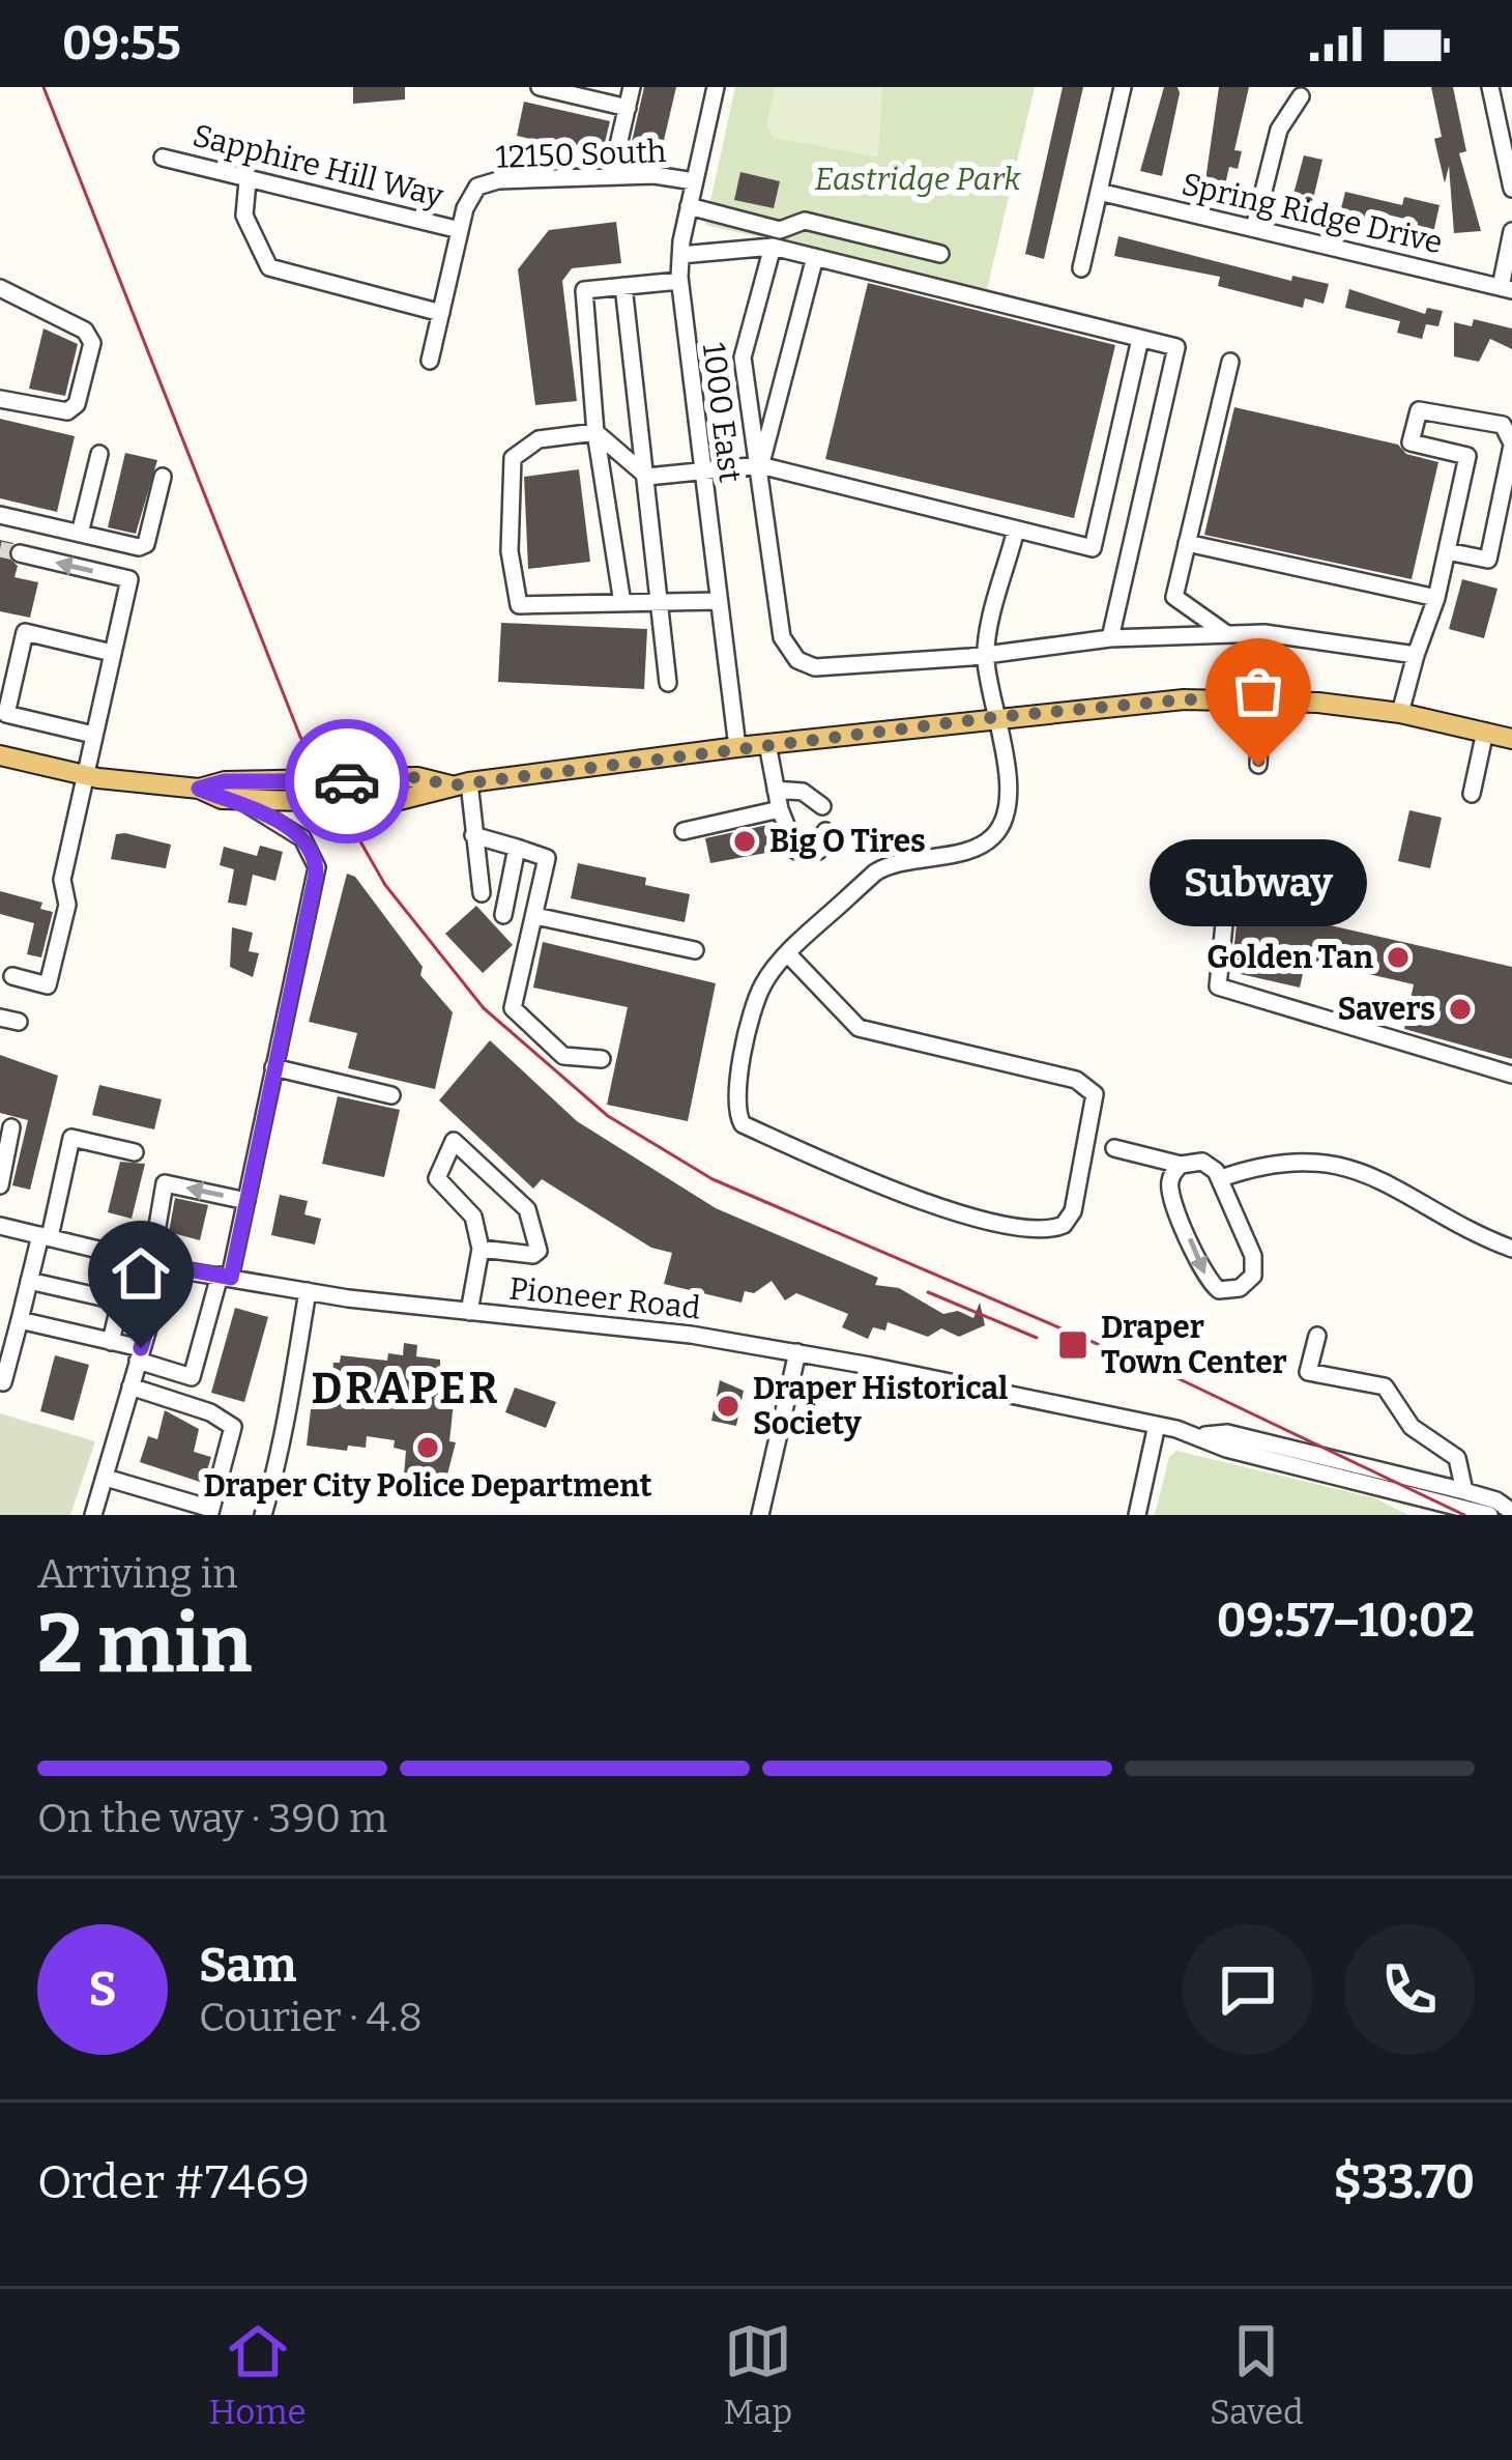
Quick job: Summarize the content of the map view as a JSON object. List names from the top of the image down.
{
  "streets": {
    "street": [
      "12150 South",
      "Sapphire Hill Way",
      "Spring Ridge Drive",
      "1000 East",
      "Pioneer Road"
    ]
  },
  "crossings": [
    ["12150 South", "Sapphire Hill Way"],
    ["12150 South", "1000 East"]
  ],
  "districts": ["DRAPER"],
  "parks": ["Eastridge Park"],
  "places": {
    "other": [
      "Subway",
      "Big O Tires",
      "Golden Tan",
      "Savers",
      "Draper Historical Society",
      "Draper City Police Department"
    ],
    "transit": ["Draper Town Center"]
  },
  "page": {
    "status": "09:55",
    "bubble": "Subway",
    "heading": ["2 min", "Arriving in", "09:57–10:02"],
    "panel": [
      "Sam",
      "Courier · 4.8",
      "Order #7469",
      "$33.70"
    ],
    "bar": "On the way · 390 m",
    "round": "S",
    "tabs": ["Home", "Map", "Saved"]
  }
}
